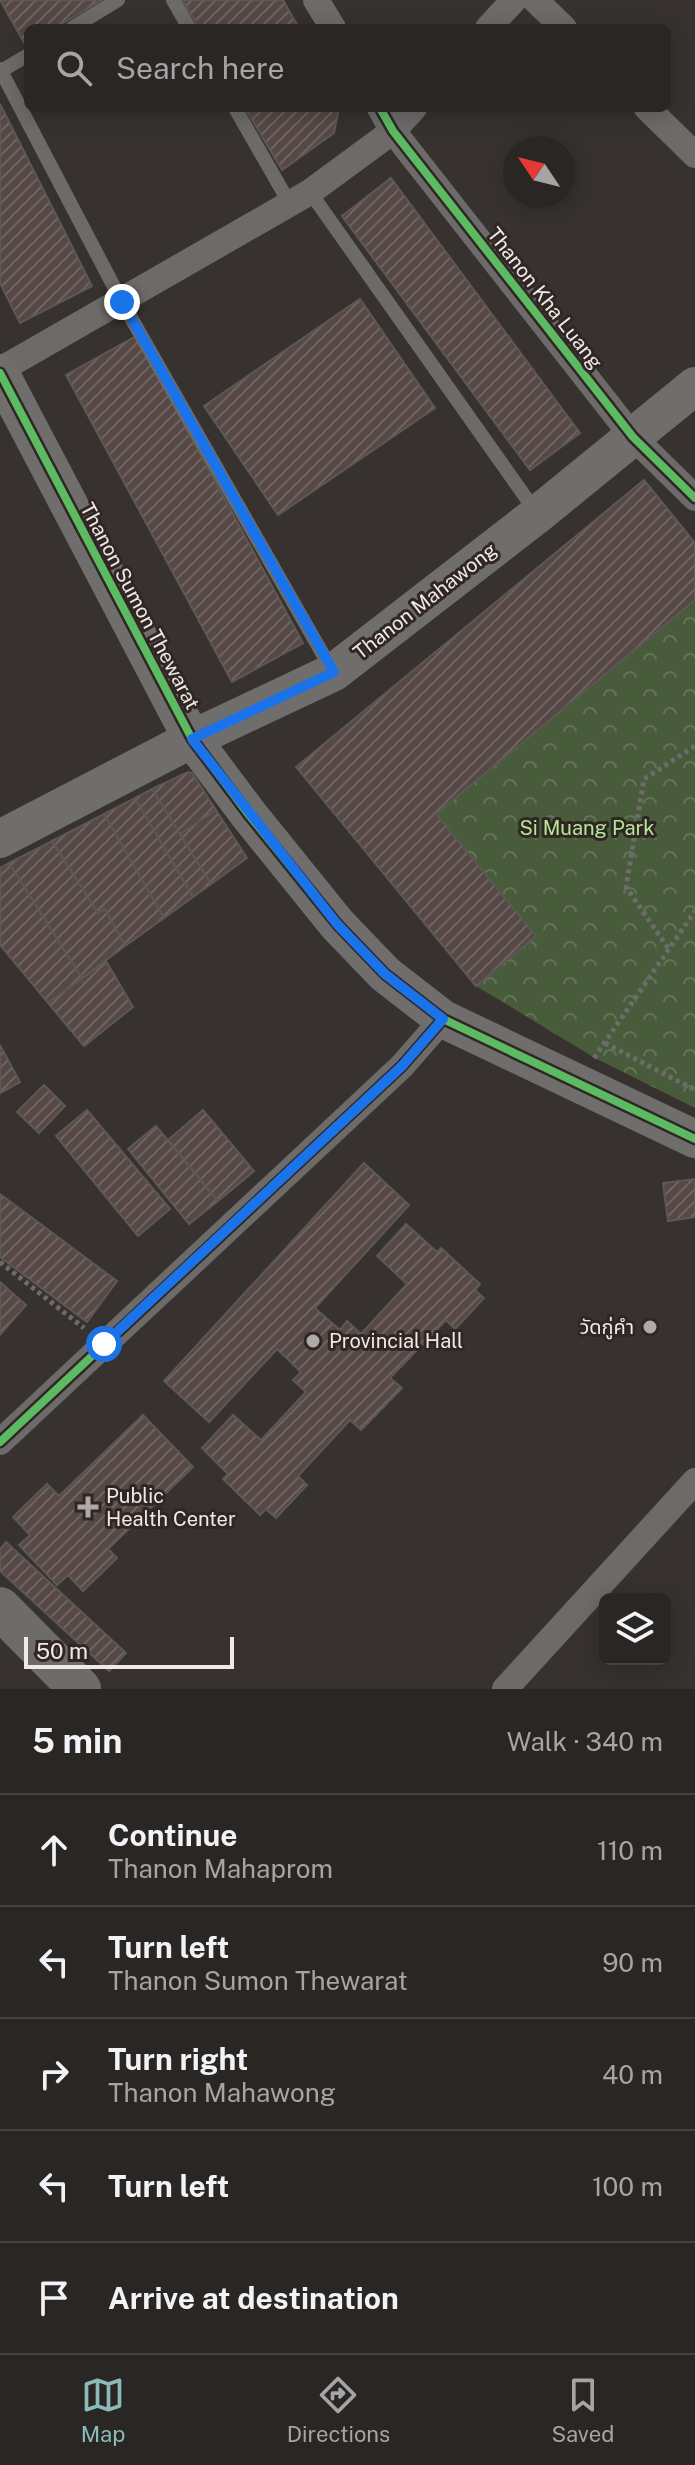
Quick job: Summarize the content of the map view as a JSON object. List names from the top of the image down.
{
  "streets": {
    "street": ["Thanon Kha Luang", "Thanon Mahawong", "Thanon Sumon Thewarat"]
  },
  "crossings": [
    ["Thanon Kha Luang", "Thanon Mahawong"],
    ["Thanon Mahawong", "Thanon Sumon Thewarat"]
  ],
  "parks": ["Si Muang Park"],
  "places": {
    "other": ["วัดกู่คำ", "Provincial Hall"],
    "health": ["Public Health Center"]
  },
  "scale_bar": "50 m",
  "north": "top left",
  "page": {
    "search": "Search here",
    "scale": "50 m",
    "heading": ["5 min", "Walk · 340 m"],
    "list": [
      ["Continue", "Thanon Mahaprom", "110 m"],
      ["Turn left", "Thanon Sumon Thewarat", "90 m"],
      ["Turn right", "Thanon Mahawong", "40 m"],
      ["Turn left", "100 m"],
      "Arrive at destination"
    ],
    "nav": ["Map", "Directions", "Saved"]
  }
}
